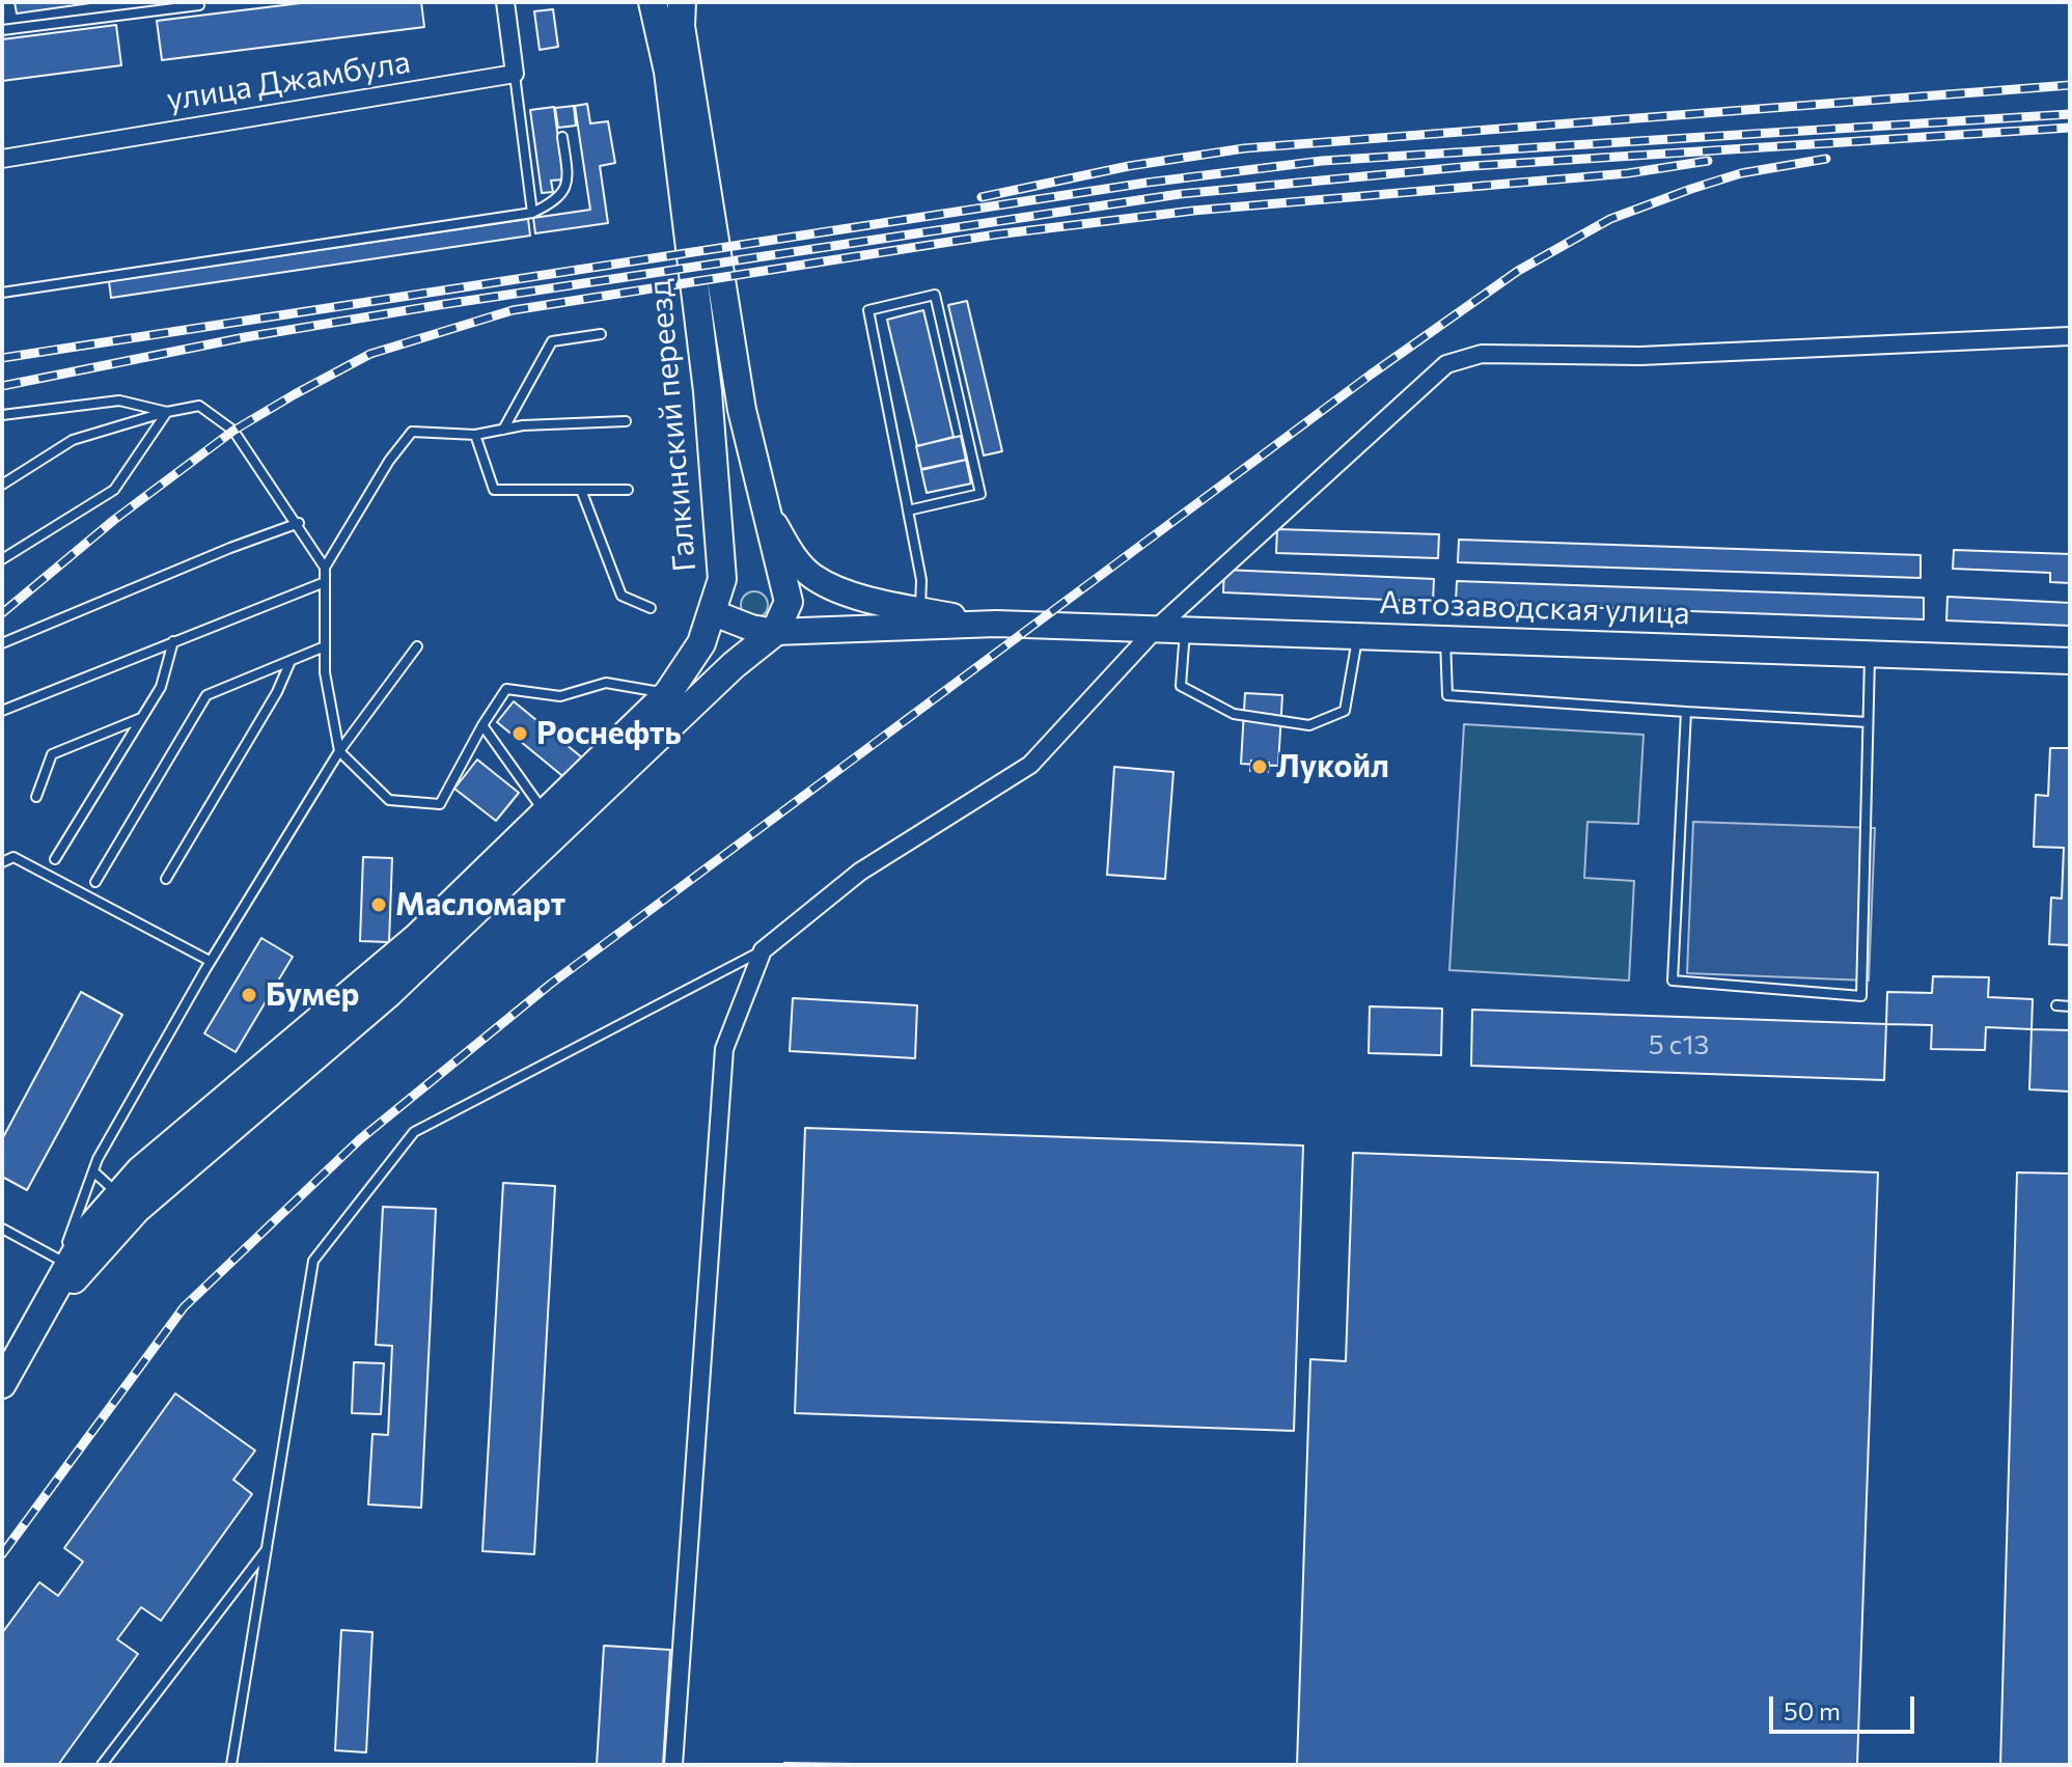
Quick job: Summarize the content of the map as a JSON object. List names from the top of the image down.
{
  "streets": {
    "main road": ["Галкинский переезд"],
    "street": ["улица Джамбула", "Автозаводская улица"]
  },
  "places": [
    "Роснефть",
    "Лукойл",
    "Масломарт",
    "Бумер"
  ],
  "house_numbers": ["5 с13"],
  "scale_bar": "50 m"
}
